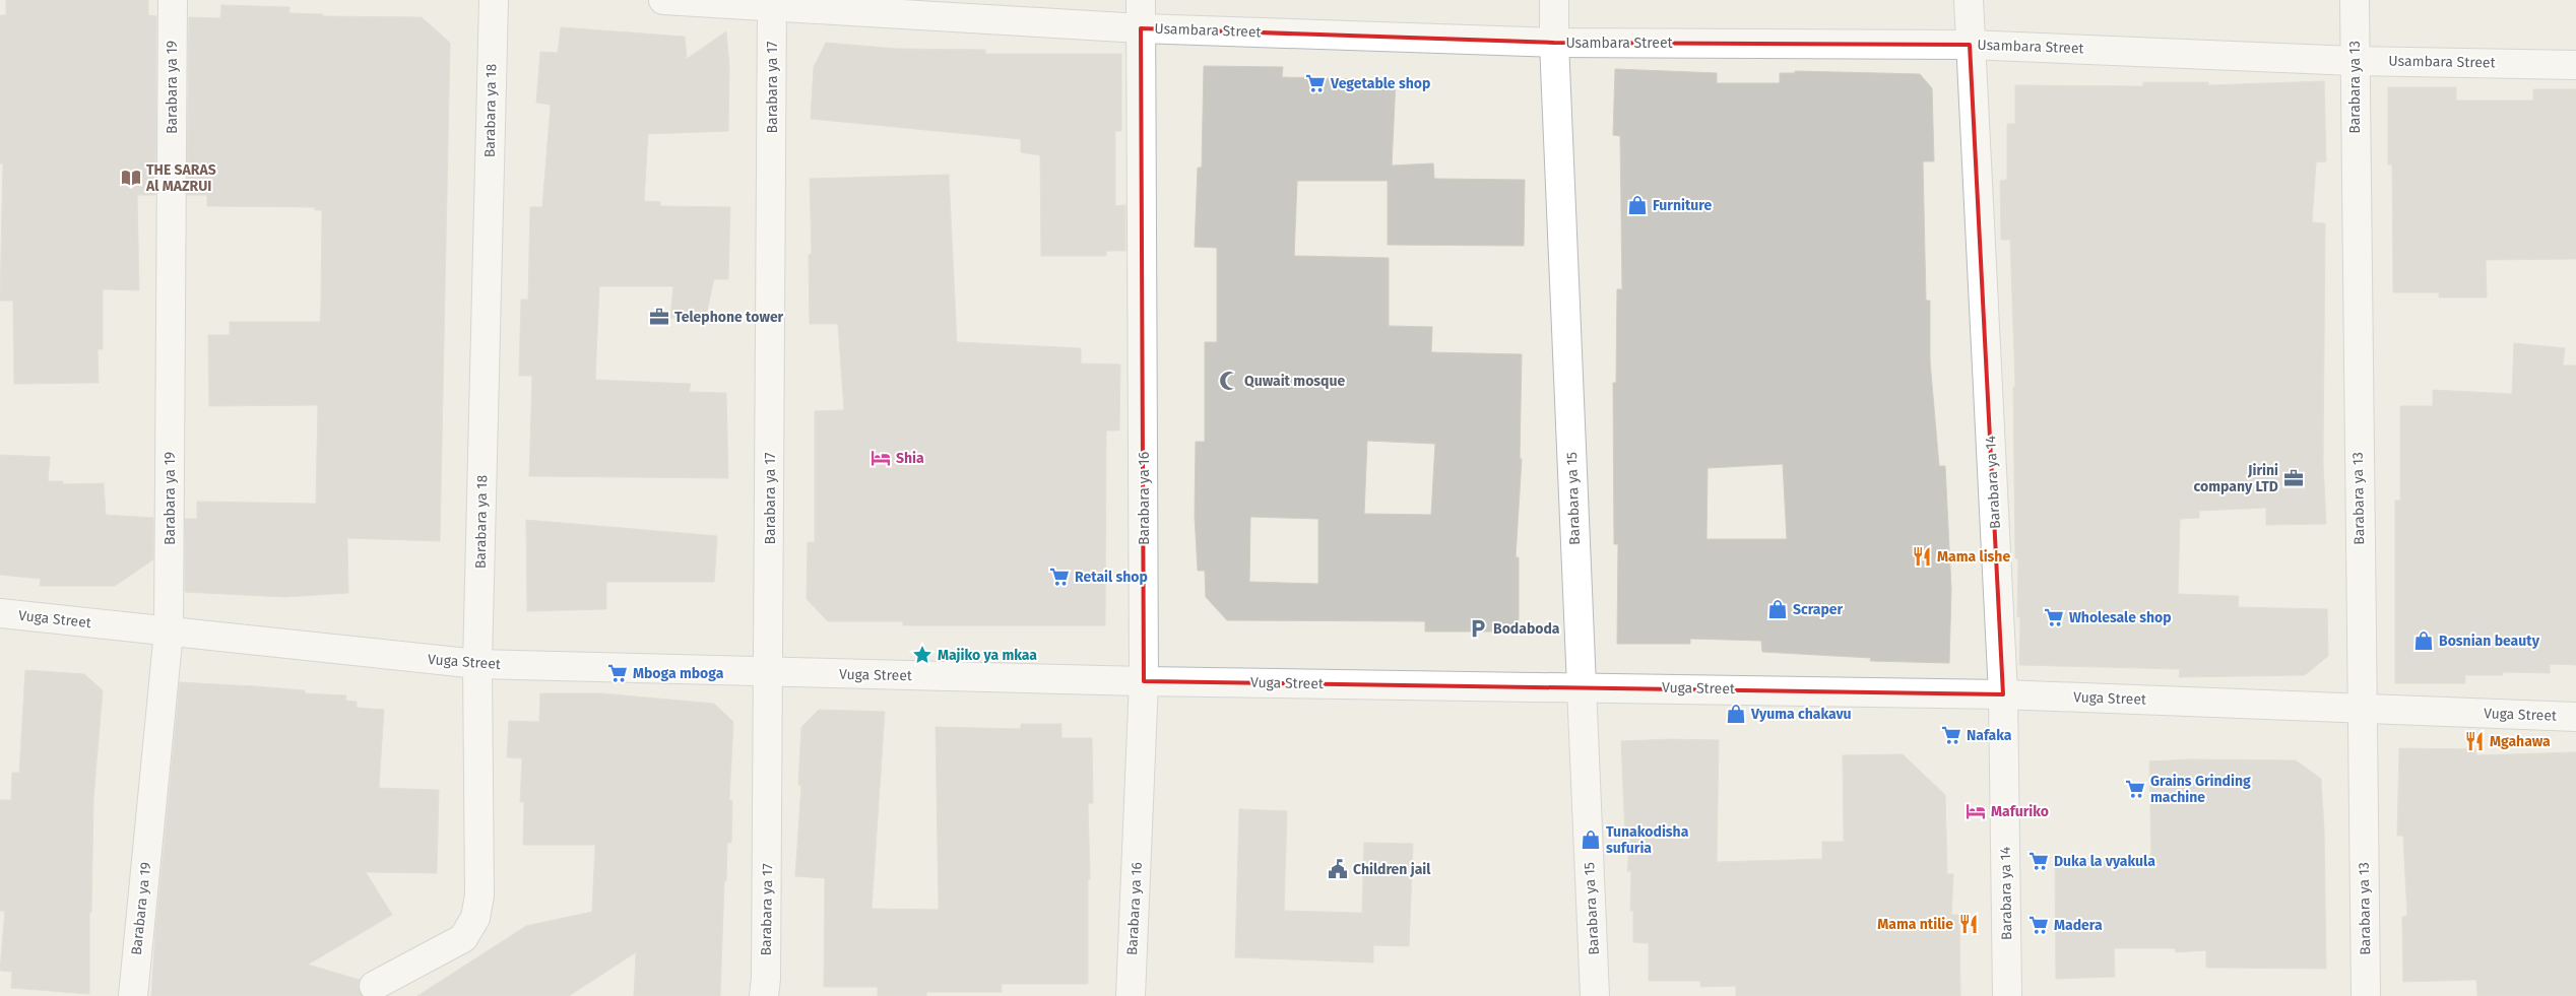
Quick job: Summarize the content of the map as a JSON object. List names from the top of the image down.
{
  "streets": {
    "street": [
      "Usambara Street",
      "Barabara ya 19",
      "Barabara ya 17",
      "Barabara ya 13",
      "Barabara ya 18",
      "Barabara ya 14",
      "Barabara ya 16",
      "Barabara ya 15",
      "Vuga Street"
    ]
  },
  "crossings": [
    ["Usambara Street", "Barabara ya 17"],
    ["Usambara Street", "Barabara ya 13"],
    ["Usambara Street", "Barabara ya 14"],
    ["Usambara Street", "Barabara ya 16"],
    ["Usambara Street", "Barabara ya 15"],
    ["Barabara ya 19", "Vuga Street"],
    ["Barabara ya 17", "Vuga Street"],
    ["Barabara ya 13", "Vuga Street"],
    ["Barabara ya 18", "Vuga Street"],
    ["Barabara ya 14", "Vuga Street"],
    ["Barabara ya 16", "Vuga Street"],
    ["Barabara ya 15", "Vuga Street"]
  ],
  "places": {
    "supermarket": [
      "Vegetable shop",
      "Retail shop",
      "Wholesale shop",
      "Mboga mboga",
      "Nafaka",
      "Grains Grinding machine",
      "Duka la vyakula",
      "Madera"
    ],
    "library": ["THE SARAS Al MAZRUI"],
    "shop": [
      "Furniture",
      "Scraper",
      "Bosnian beauty",
      "Vyuma chakavu",
      "Tunakodisha sufuria"
    ],
    "office": ["Telephone tower", "Jirini company LTD"],
    "mosque": ["Quwait mosque"],
    "hotel": ["Shia", "Mafuriko"],
    "restaurant": ["Mama lishe", "Mgahawa", "Mama ntilie"],
    "parking": ["Bodaboda"],
    "place": ["Majiko ya mkaa"],
    "public building": ["Children jail"]
  }
}
